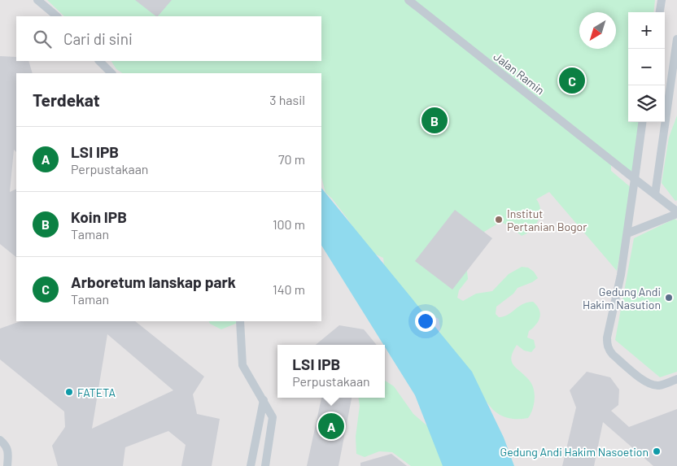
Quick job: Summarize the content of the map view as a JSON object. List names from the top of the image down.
{
  "streets": {
    "lane": ["Jalan Ramin"]
  },
  "places": [
    "Institut Pertanian Bogor",
    "Gedung Andi Hakim Nasution",
    "FATETA",
    "Gedung Andi Hakim Nasoetion"
  ],
  "north": "bottom left",
  "page": {
    "map_buttons": ["+", "−"],
    "search": "Cari di sini",
    "pins": ["C", "B", "A"],
    "heading": ["Terdekat", "3 hasil"],
    "list": [
      {
        "mark": "A",
        "name": "LSI IPB",
        "note": "Perpustakaan",
        "value": "70 m"
      },
      {
        "mark": "B",
        "name": "Koin IPB",
        "note": "Taman",
        "value": "100 m"
      },
      {
        "mark": "C",
        "name": "Arboretum lanskap park",
        "note": "Taman",
        "value": "140 m"
      }
    ],
    "popup": ["LSI IPB", "Perpustakaan"]
  }
}
